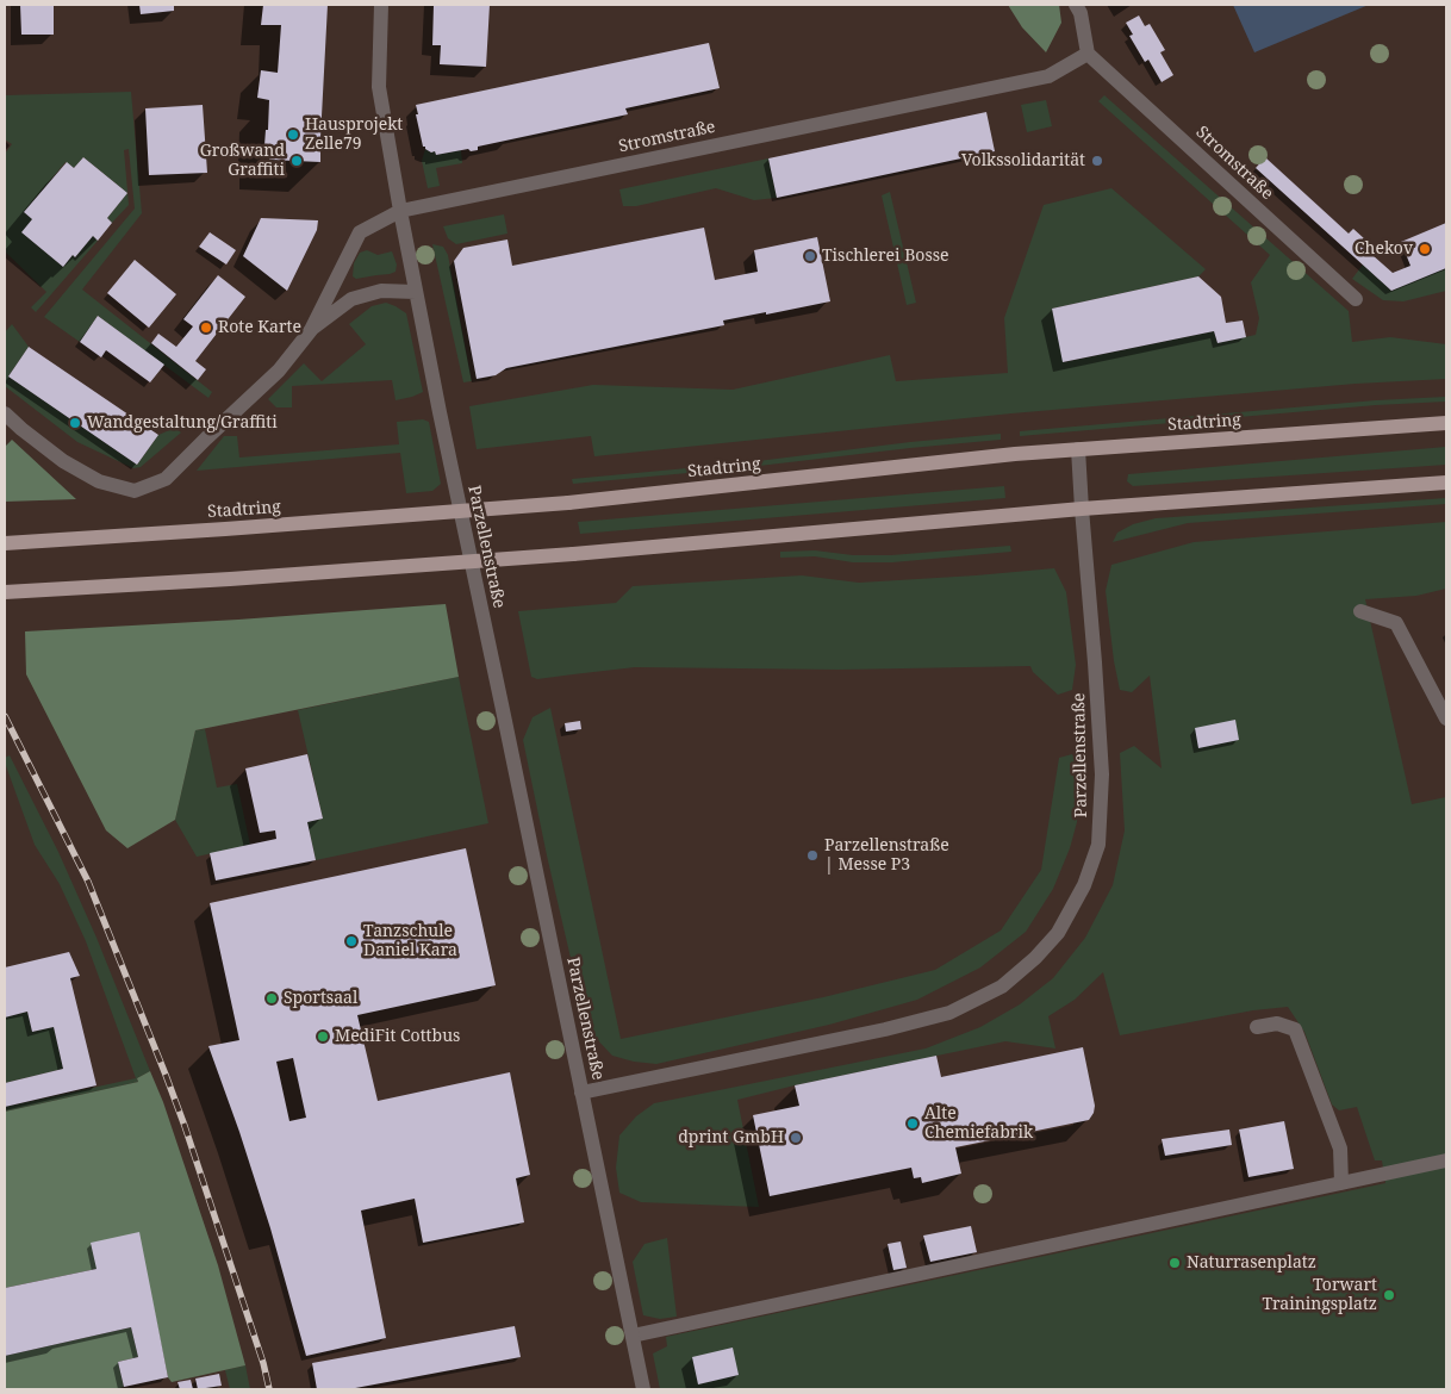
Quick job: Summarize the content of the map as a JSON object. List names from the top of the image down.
{
  "streets": {
    "main road": ["Stadtring"],
    "street": ["Stromstraße", "Parzellenstraße"]
  },
  "crossings": [
    ["Stromstraße", "Parzellenstraße"],
    ["Stadtring", "Parzellenstraße"]
  ],
  "places": [
    "Hausprojekt Zelle79",
    "Großwand Graffiti",
    "Volkssolidarität",
    "Chekov",
    "Tischlerei Bosse",
    "Rote Karte",
    "Wandgestaltung/Graffiti",
    "Parzellenstraße | Messe P3",
    "Tanzschule Daniel Kara",
    "Sportsaal",
    "MediFit Cottbus",
    "Alte Chemiefabrik",
    "dprint GmbH",
    "Naturrasenplatz",
    "Torwart Trainingsplatz"
  ]
}
